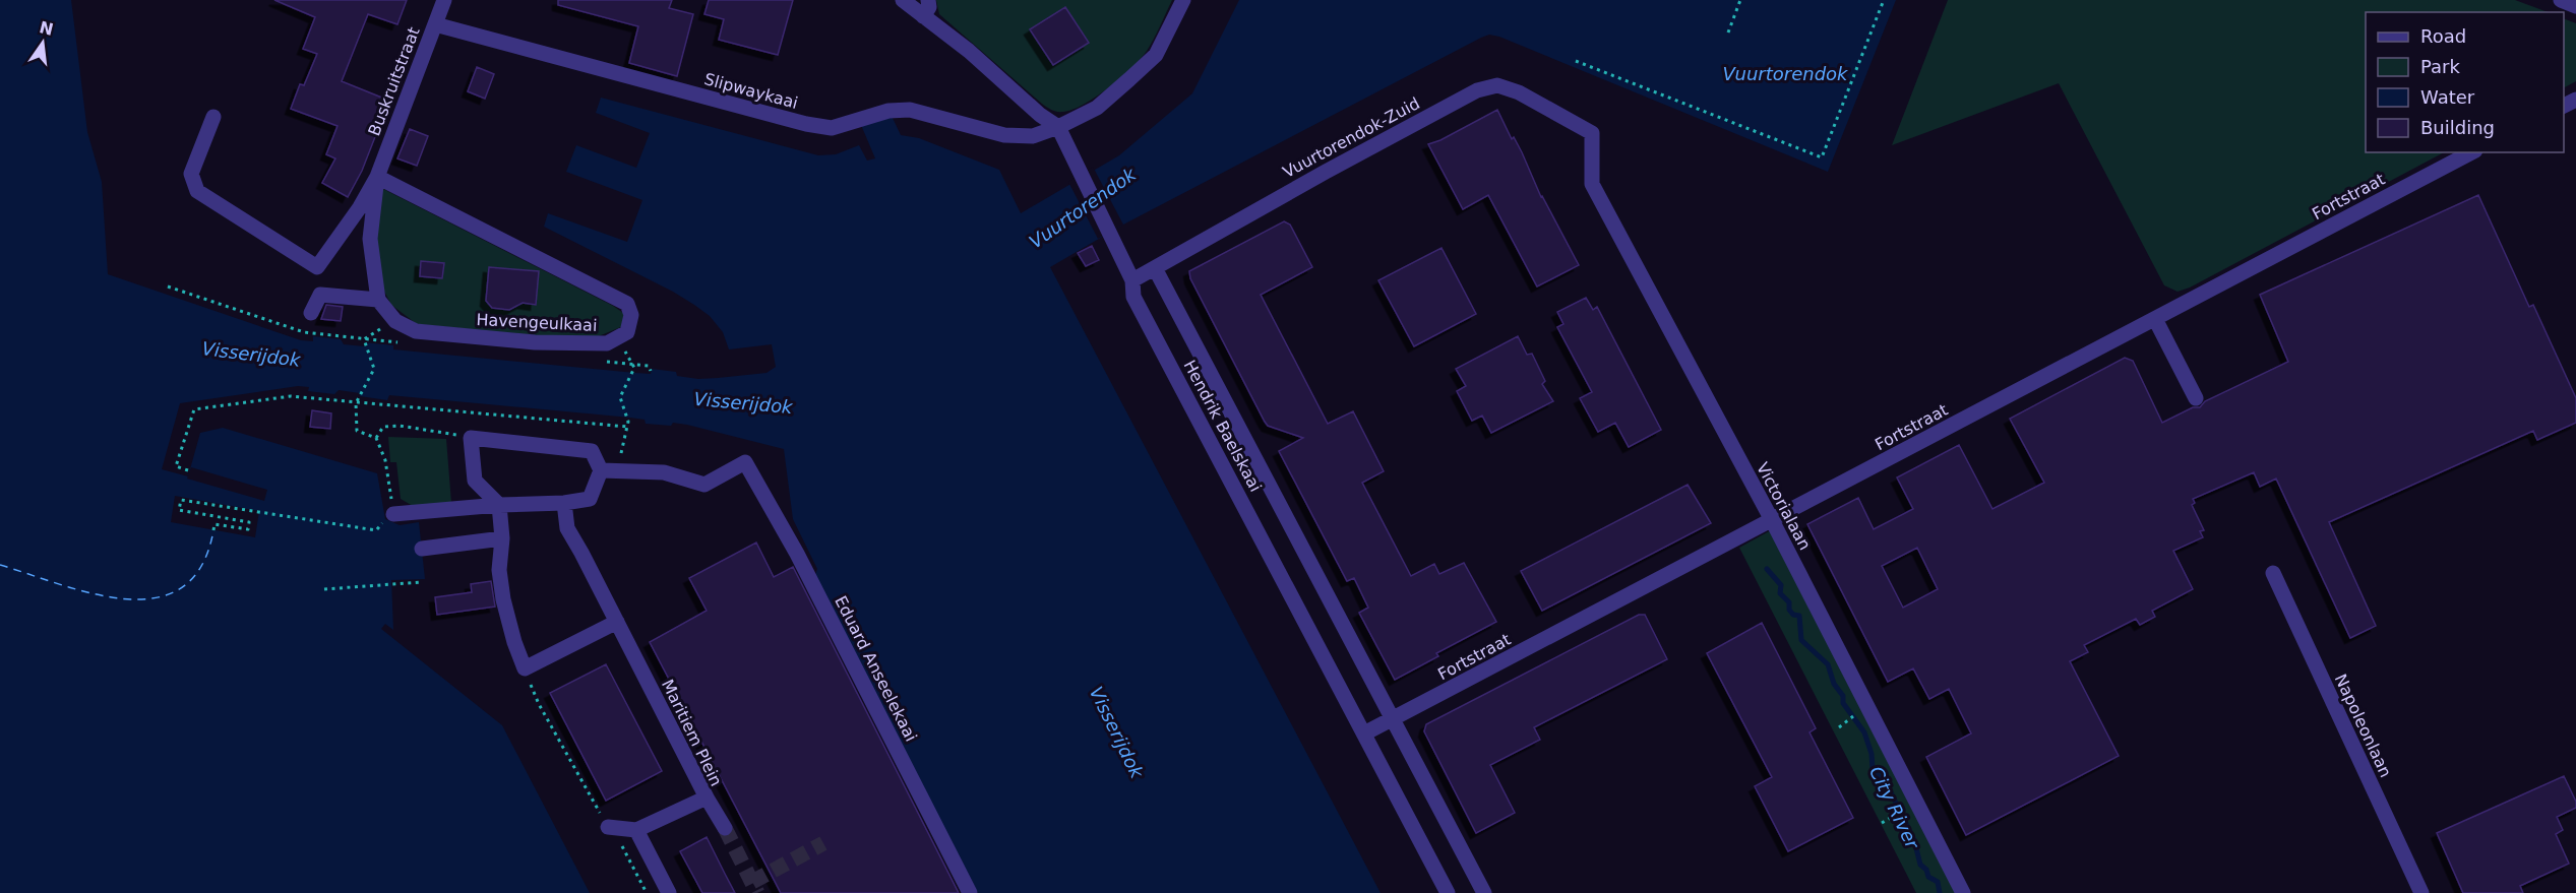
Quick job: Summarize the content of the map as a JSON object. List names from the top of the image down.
{
  "streets": {
    "street": [
      "Buskruitstraat",
      "Slipwaykaai",
      "Vuurtorendok-Zuid",
      "Fortstraat",
      "Havengeulkaai",
      "Hendrik Baelskaai",
      "Victorialaan",
      "Eduard Anseelekaai",
      "Napoleonlaan",
      "Maritiem Plein"
    ]
  },
  "crossings": [
    ["Buskruitstraat", "Slipwaykaai"],
    ["Buskruitstraat", "Havengeulkaai"],
    ["Slipwaykaai", "Hendrik Baelskaai"],
    ["Vuurtorendok-Zuid", "Hendrik Baelskaai"],
    ["Vuurtorendok-Zuid", "Victorialaan"],
    ["Fortstraat", "Hendrik Baelskaai"],
    ["Fortstraat", "Victorialaan"]
  ],
  "water": ["Vuurtorendok", "Visserijdok", "City River"],
  "legend": [
    "Road",
    "Park",
    "Water",
    "Building"
  ],
  "north": "top"
}
